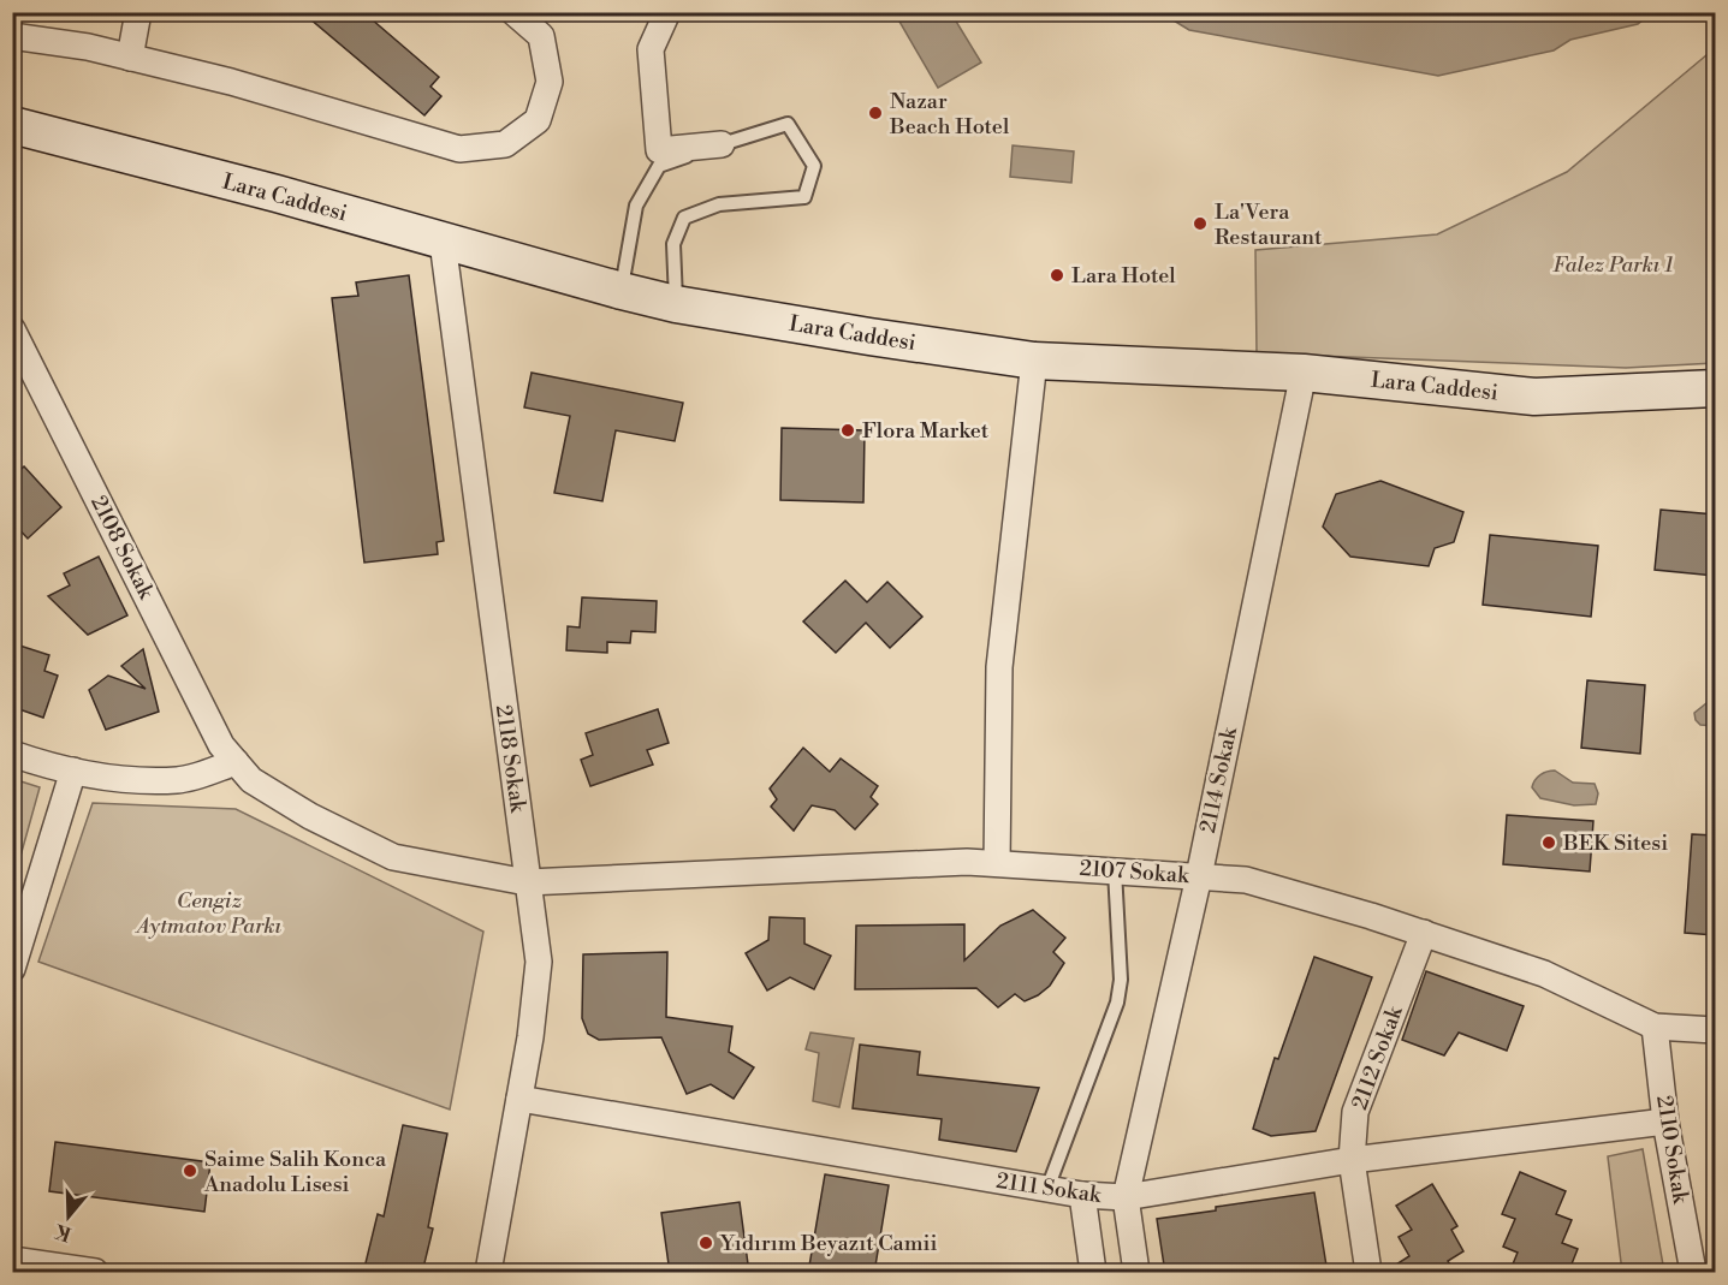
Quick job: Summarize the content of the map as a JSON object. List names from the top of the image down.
{
  "streets": {
    "street": [
      "Lara Caddesi",
      "2108 Sokak",
      "2118 Sokak",
      "2114 Sokak",
      "2107 Sokak",
      "2112 Sokak",
      "2110 Sokak",
      "2111 Sokak"
    ]
  },
  "crossings": [
    ["Lara Caddesi", "2118 Sokak"],
    ["Lara Caddesi", "2114 Sokak"],
    ["2108 Sokak", "2118 Sokak"],
    ["2108 Sokak", "2107 Sokak"],
    ["2118 Sokak", "2107 Sokak"],
    ["2118 Sokak", "2111 Sokak"],
    ["2114 Sokak", "2107 Sokak"],
    ["2114 Sokak", "2111 Sokak"],
    ["2107 Sokak", "2112 Sokak"],
    ["2107 Sokak", "2110 Sokak"],
    ["2112 Sokak", "2111 Sokak"],
    ["2110 Sokak", "2111 Sokak"]
  ],
  "parks": ["Falez Parkı 1", "Cengiz Aytmatov Parkı"],
  "places": [
    "Nazar Beach Hotel",
    "La'Vera Restaurant",
    "Lara Hotel",
    "Flora Market",
    "BEK Sitesi",
    "Saime Salih Konca Anadolu Lisesi",
    "Yıdırım Beyazıt Camii"
  ],
  "north": "bottom"
}
